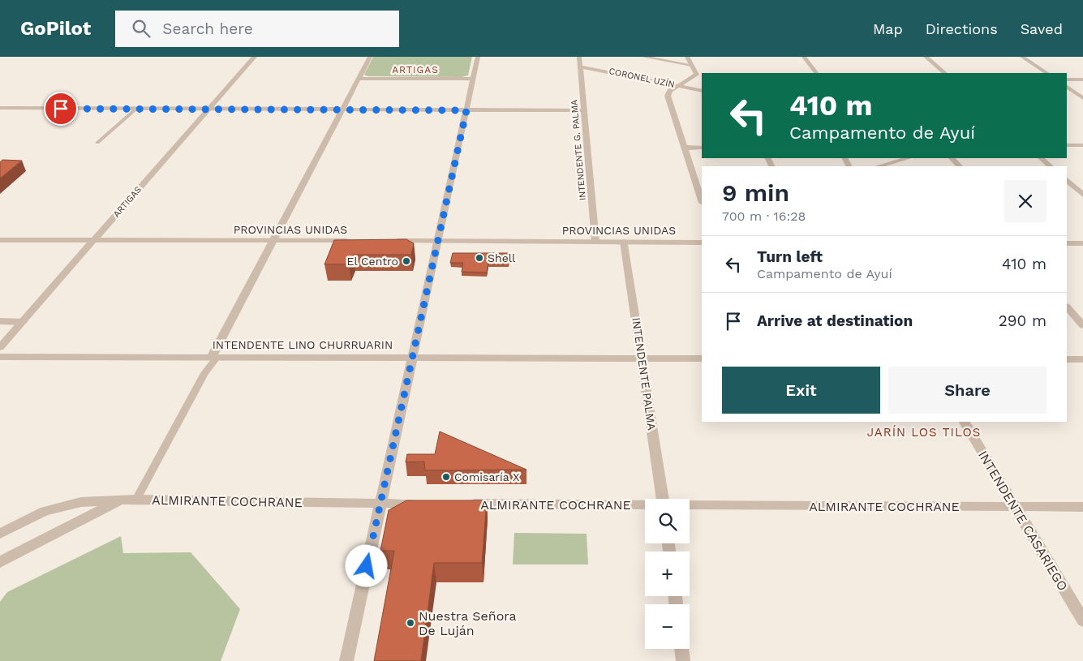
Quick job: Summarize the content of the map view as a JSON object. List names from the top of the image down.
{
  "streets": {
    "street": [
      "CORONEL UZÍN",
      "INTENDENTE G. PALMA",
      "ARTIGAS",
      "PROVINCIAS UNIDAS",
      "INTENDENTE LINO CHURRUARIN",
      "INTENDENTE PALMA",
      "ALMIRANTE COCHRANE",
      "INTENDENTE CASARIEGO"
    ]
  },
  "crossings": [
    ["CORONEL UZÍN", "INTENDENTE G. PALMA"],
    ["INTENDENTE G. PALMA", "PROVINCIAS UNIDAS"],
    ["ARTIGAS", "PROVINCIAS UNIDAS"],
    ["PROVINCIAS UNIDAS", "INTENDENTE PALMA"],
    ["INTENDENTE LINO CHURRUARIN", "INTENDENTE PALMA"],
    ["ALMIRANTE COCHRANE", "INTENDENTE CASARIEGO"]
  ],
  "districts": ["ARTIGAS", "JARÍN LOS TILOS"],
  "places": [
    "Shell",
    "El Centro",
    "Comisaría X",
    "Nuestra Señora De Luján"
  ],
  "page": {
    "header": "GoPilot",
    "search": "Search here",
    "nav": ["Map", "Directions", "Saved"],
    "turn": ["410 m", "Campamento de Ayuí"],
    "heading": ["9 min", "700 m · 16:28"],
    "list": [
      {
        "name": "Turn left",
        "note": "Campamento de Ayuí",
        "value": "410 m"
      },
      {
        "name": "Arrive at destination",
        "value": "290 m"
      }
    ],
    "buttons": ["Exit", "Share"],
    "map_buttons": ["+", "−"]
  }
}
